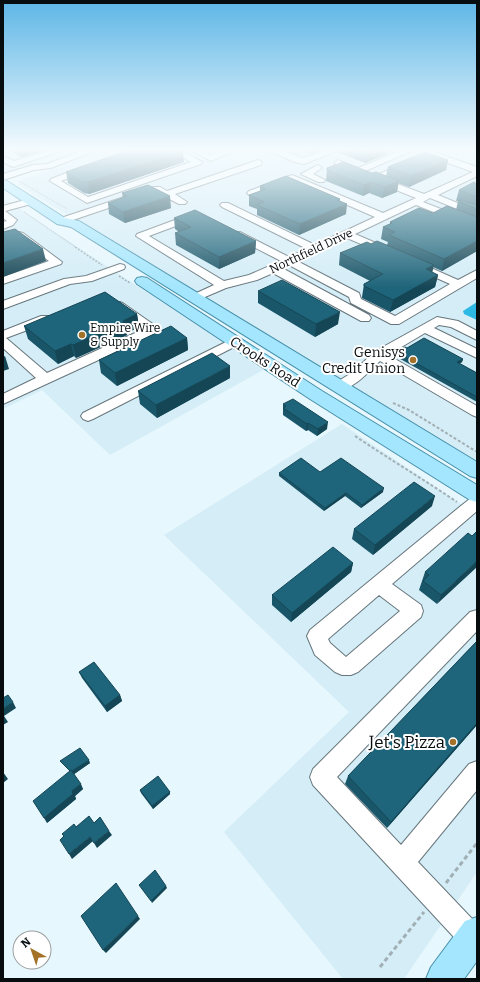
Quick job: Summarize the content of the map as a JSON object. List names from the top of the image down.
{
  "streets": {
    "main road": ["Crooks Road"],
    "street": ["Northfield Drive"]
  },
  "crossings": [
    ["Northfield Drive", "Crooks Road"]
  ],
  "places": ["Empire Wire & Supply", "Genisys Credit Union", "Jet's Pizza"],
  "north": "top left"
}
